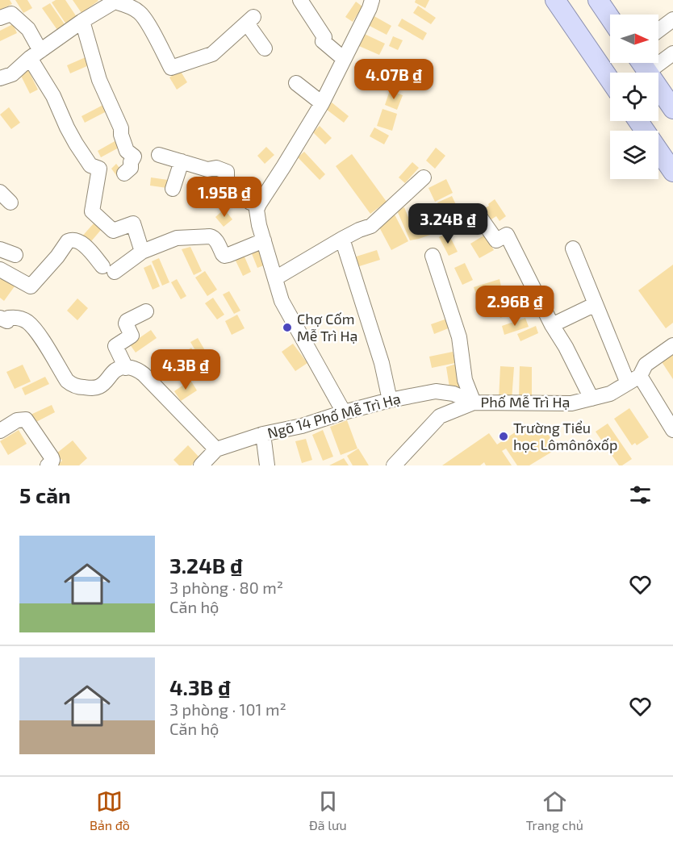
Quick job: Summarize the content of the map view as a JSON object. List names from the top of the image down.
{
  "streets": {
    "street": ["Phố Mễ Trì Hạ", "Ngõ 14 Phố Mễ Trì Hạ"]
  },
  "crossings": [
    ["Phố Mễ Trì Hạ", "Ngõ 14 Phố Mễ Trì Hạ"]
  ],
  "places": ["Chợ Cốm Mễ Trì Hạ", "Trường Tiểu học Lômônôxốp"],
  "north": "right",
  "page": {
    "price": [
      "4.07B ₫",
      "1.95B ₫",
      "3.24B ₫",
      "2.96B ₫",
      "4.3B ₫"
    ],
    "heading": "5 căn",
    "list": [
      {
        "name": "3.24B ₫",
        "note": "3 phòng · 80 m² · Căn hộ"
      },
      {
        "name": "4.3B ₫",
        "note": "3 phòng · 101 m² · Căn hộ"
      }
    ],
    "tabs": ["Bản đồ", "Đã lưu", "Trang chủ"]
  }
}
